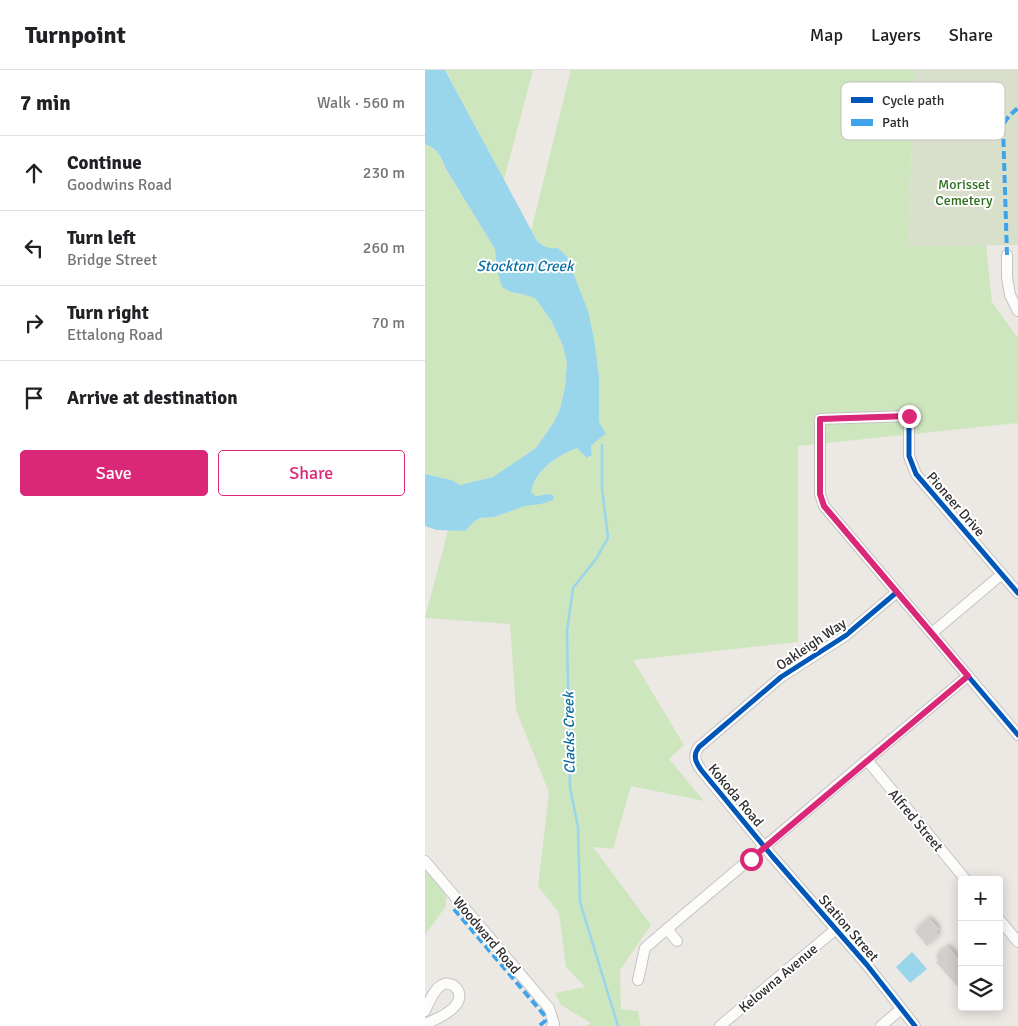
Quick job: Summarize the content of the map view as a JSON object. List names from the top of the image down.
{
  "streets": {
    "street": [
      "Pioneer Drive",
      "Oakleigh Way",
      "Kokoda Road",
      "Alfred Street",
      "Station Street",
      "Woodward Road",
      "Kelowna Avenue"
    ]
  },
  "crossings": [
    ["Pioneer Drive", "Oakleigh Way"],
    ["Oakleigh Way", "Kokoda Road"],
    ["Kokoda Road", "Station Street"],
    ["Station Street", "Kelowna Avenue"]
  ],
  "water": ["Stockton Creek", "Clacks Creek"],
  "parks": ["Morisset Cemetery"],
  "legend": ["Cycle path", "Path"],
  "page": {
    "header": "Turnpoint",
    "nav": ["Map", "Layers", "Share"],
    "heading": ["7 min", "Walk · 560 m"],
    "list": [
      ["Continue", "Goodwins Road", "230 m"],
      ["Turn left", "Bridge Street", "260 m"],
      ["Turn right", "Ettalong Road", "70 m"],
      "Arrive at destination"
    ],
    "buttons": ["Save", "Share"],
    "map_buttons": ["+", "−"]
  }
}
